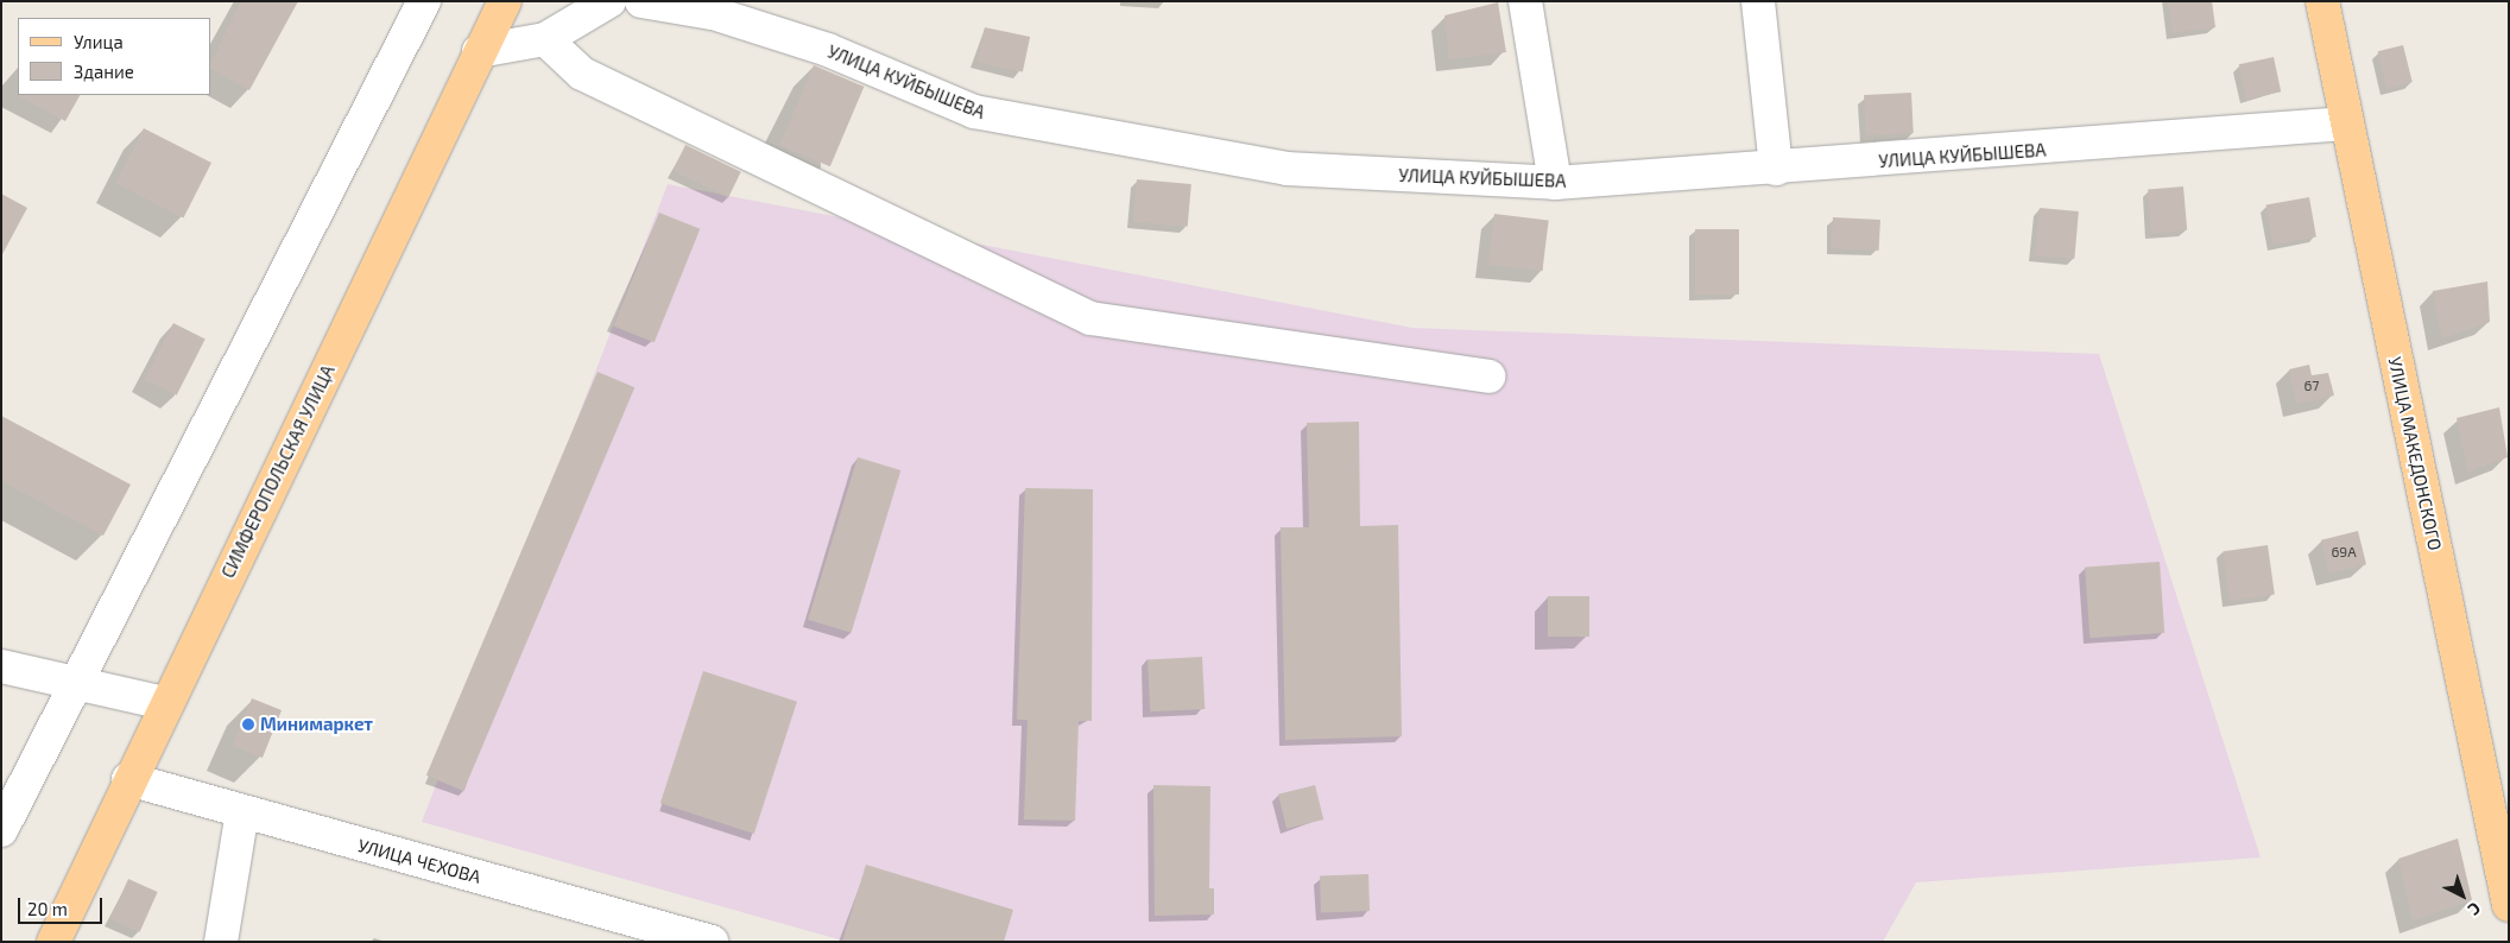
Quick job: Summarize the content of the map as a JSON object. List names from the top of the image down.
{
  "streets": {
    "main road": ["УЛИЦА МАКЕДОНСКОГО", "СИМФЕРОПОЛЬСКАЯ УЛИЦА"],
    "street": ["УЛИЦА КУЙБЫШЕВА", "УЛИЦА ЧЕХОВА"]
  },
  "crossings": [
    ["УЛИЦА КУЙБЫШЕВА", "УЛИЦА МАКЕДОНСКОГО"],
    ["СИМФЕРОПОЛЬСКАЯ УЛИЦА", "УЛИЦА ЧЕХОВА"]
  ],
  "places": ["Минимаркет"],
  "house_numbers": ["67", "69А"],
  "legend": ["Улица", "Здание"],
  "scale_bar": "20 m",
  "north": "bottom right"
}
